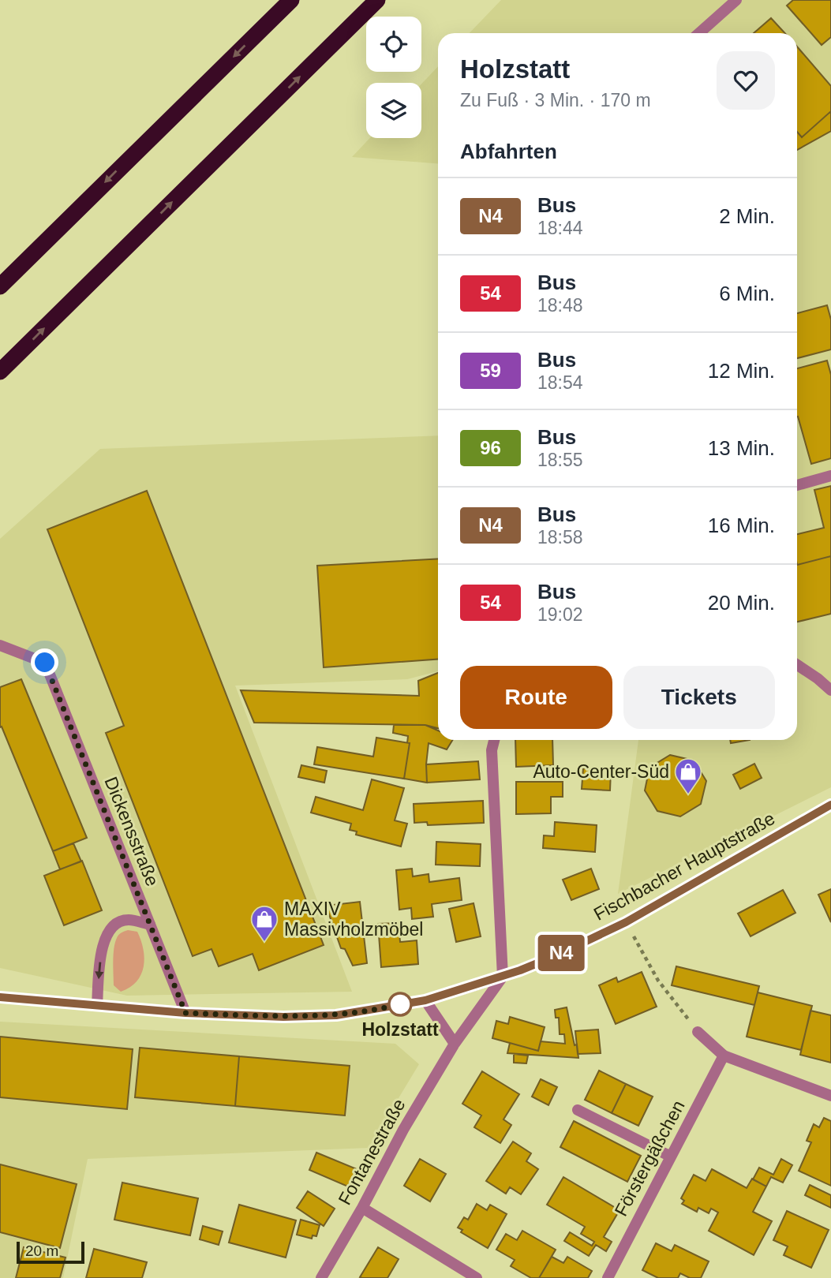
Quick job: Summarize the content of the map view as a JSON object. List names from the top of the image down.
{
  "streets": {
    "main road": ["Fischbacher Hauptstraße"],
    "street": ["Dickensstraße", "Fontanestraße", "Förstergäßchen"]
  },
  "crossings": [
    ["Dickensstraße", "Fischbacher Hauptstraße"],
    ["Fischbacher Hauptstraße", "Fontanestraße"]
  ],
  "places": {
    "shop": ["Auto-Center-Süd", "MAXIV Massivholzmöbel"],
    "other": ["Holzstatt"]
  },
  "lines": ["bus line N4"],
  "scale_bar": "20 m",
  "page": {
    "on_map": "N4",
    "heading": [
      ["Holzstatt", "Zu Fuß · 3 Min. · 170 m"],
      "Abfahrten"
    ],
    "list": [
      {
        "mark": "N4",
        "name": "Bus",
        "note": "18:44",
        "value": "2 Min."
      },
      {
        "mark": "54",
        "name": "Bus",
        "note": "18:48",
        "value": "6 Min."
      },
      {
        "mark": "59",
        "name": "Bus",
        "note": "18:54",
        "value": "12 Min."
      },
      {
        "mark": "96",
        "name": "Bus",
        "note": "18:55",
        "value": "13 Min."
      },
      {
        "mark": "N4",
        "name": "Bus",
        "note": "18:58",
        "value": "16 Min."
      },
      {
        "mark": "54",
        "name": "Bus",
        "note": "19:02",
        "value": "20 Min."
      }
    ],
    "buttons": ["Route", "Tickets"],
    "scale": "20 m"
  }
}
